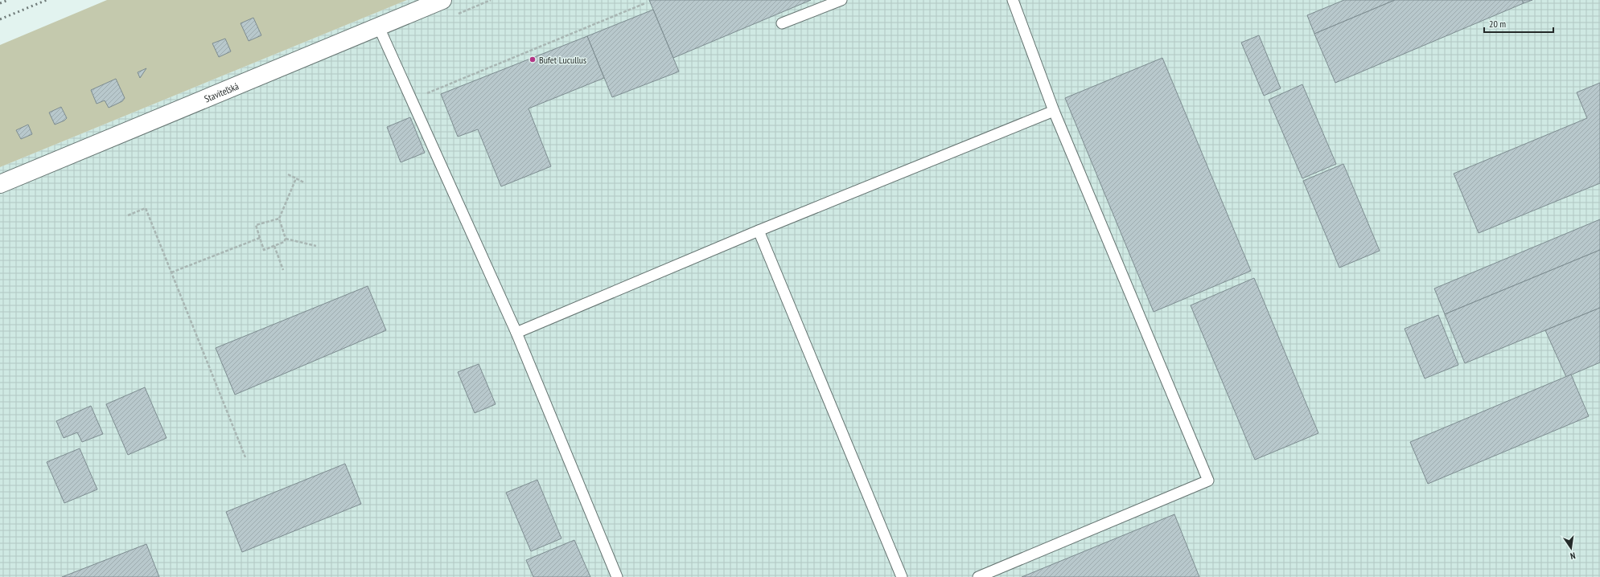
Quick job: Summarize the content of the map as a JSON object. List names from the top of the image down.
{
  "streets": {
    "street": ["Staviteľská"]
  },
  "places": ["Bufet Lucullus"],
  "scale_bar": "20 m",
  "north": "bottom"
}
